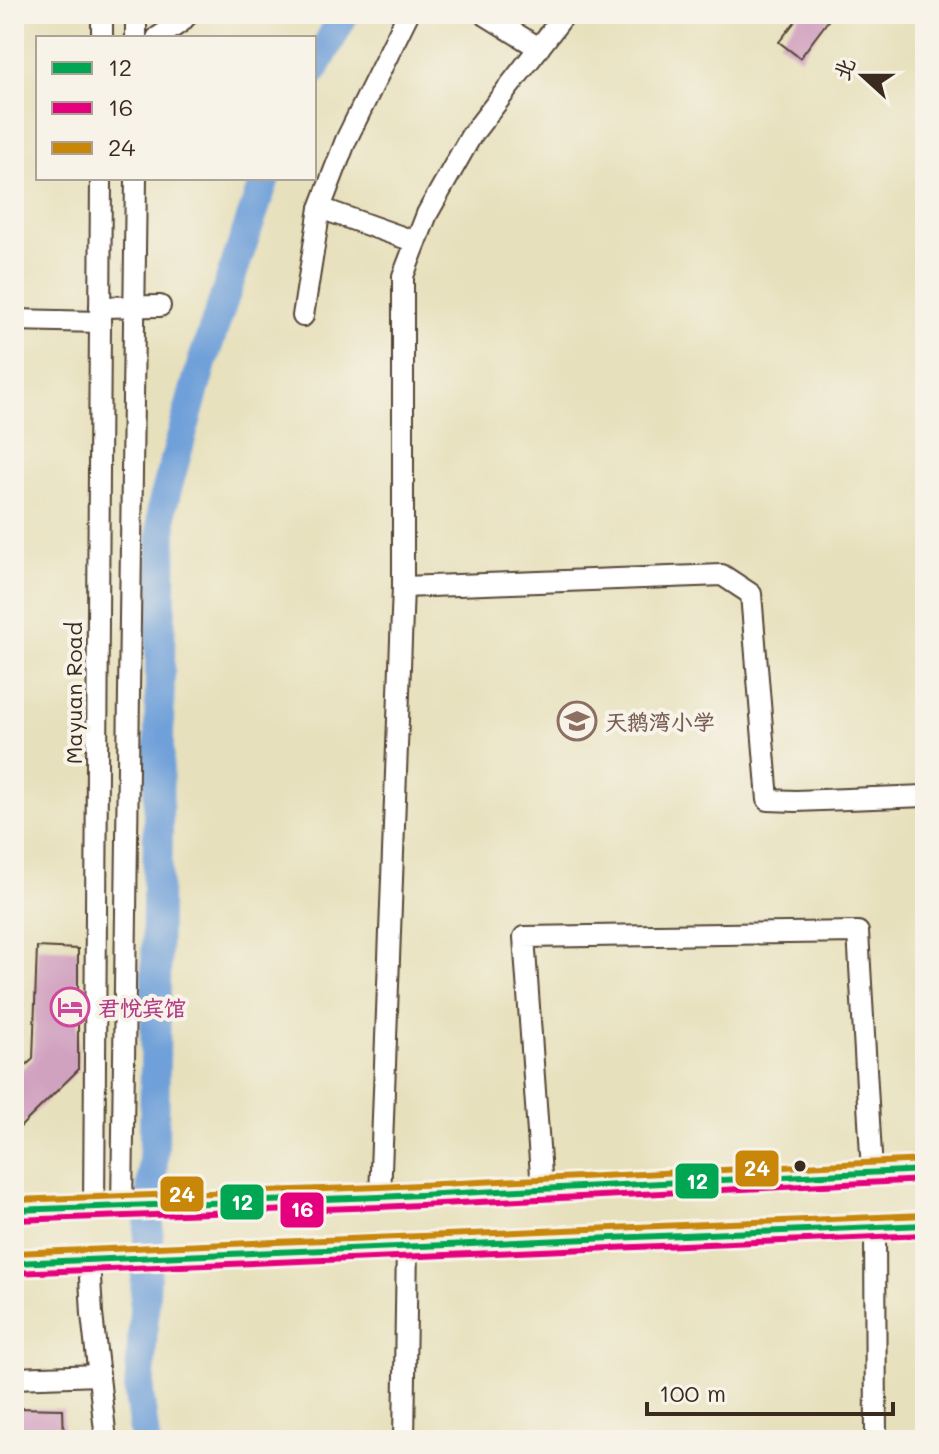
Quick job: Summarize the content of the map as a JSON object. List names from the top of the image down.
{
  "streets": {
    "street": ["Mayuan Road"]
  },
  "places": {
    "school or university": ["天鹅湾小学"],
    "hotel": ["君悦宾馆"]
  },
  "lines": ["transit line 24", "transit line 12", "transit line 16"],
  "legend": ["12", "16", "24"],
  "scale_bar": "100 m",
  "north": "left"
}
